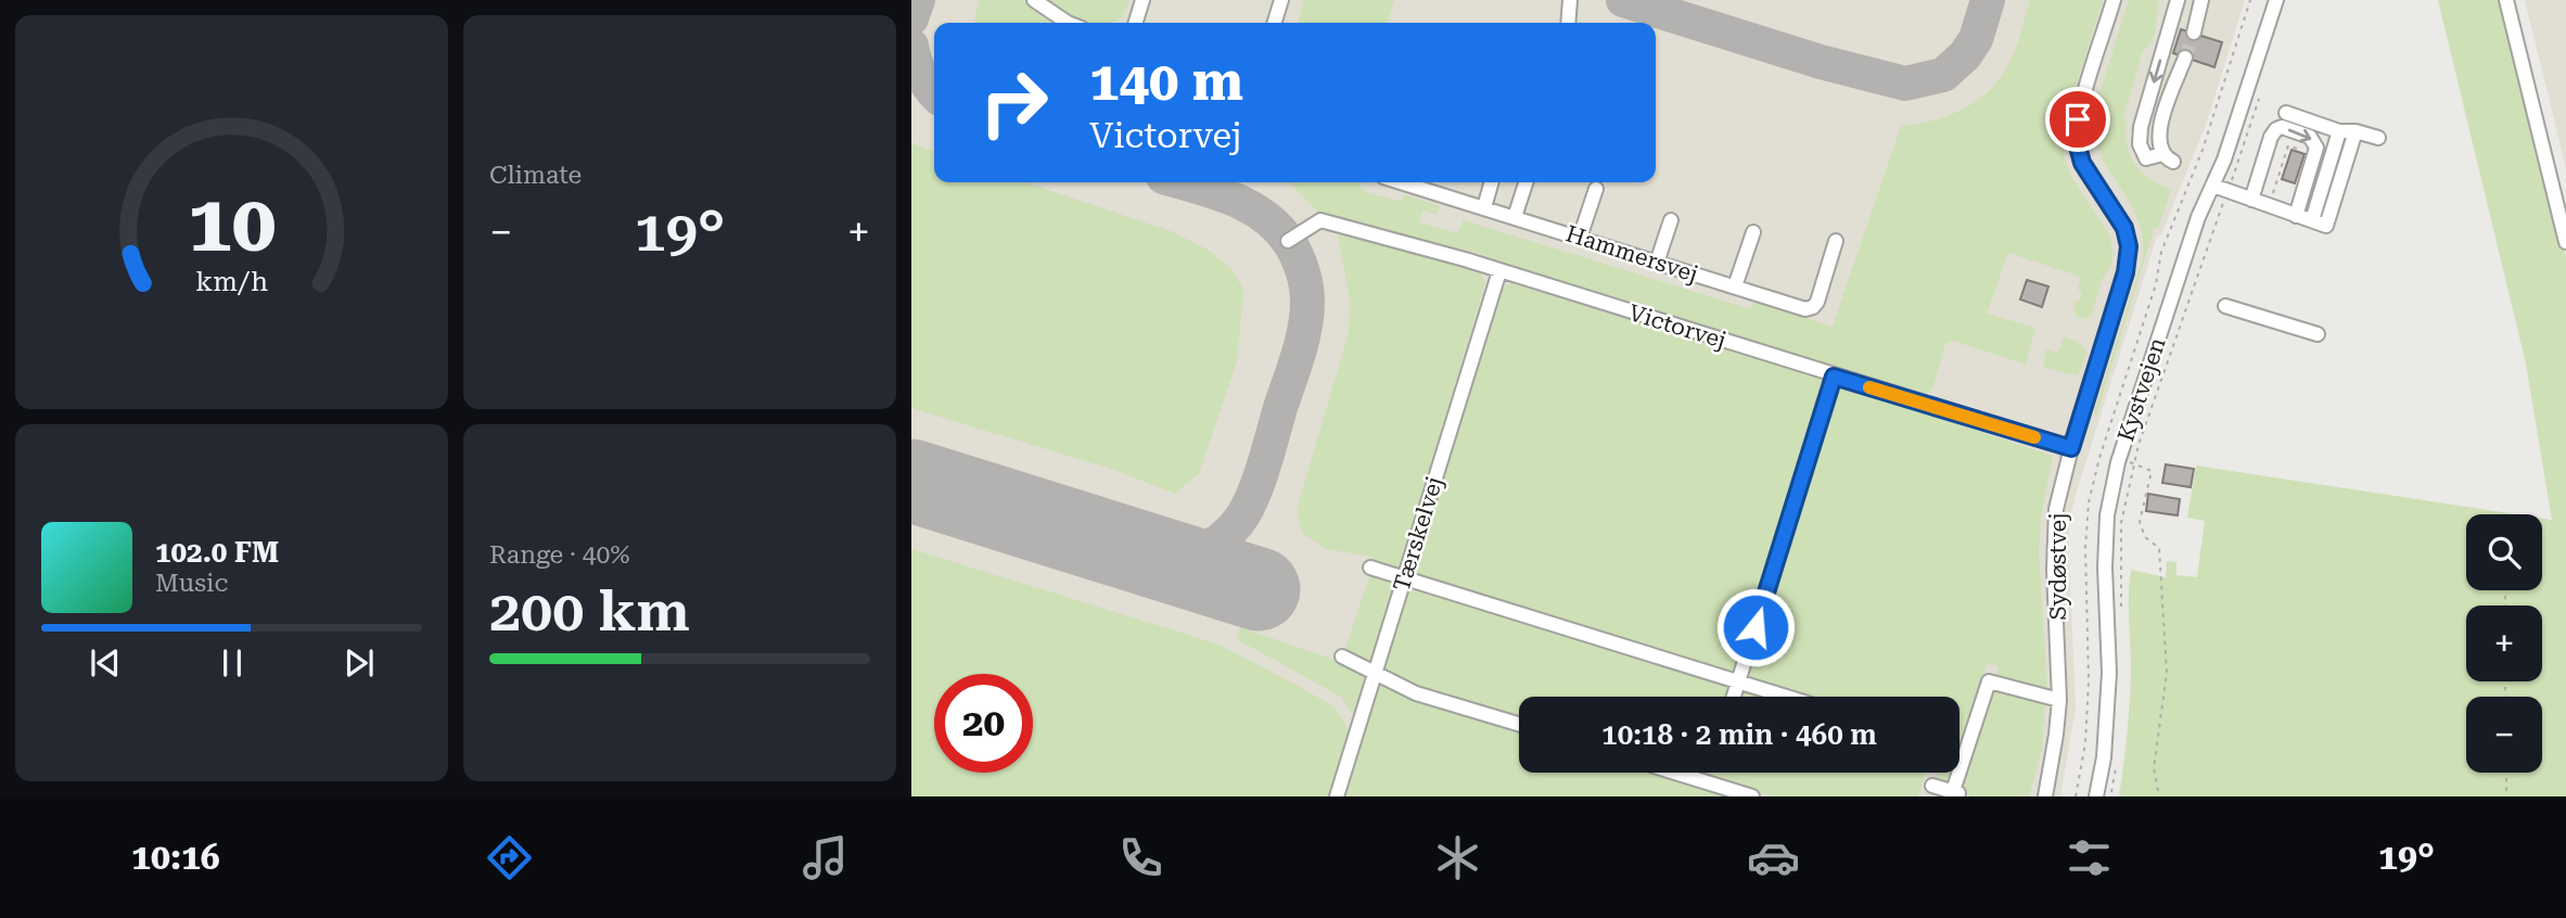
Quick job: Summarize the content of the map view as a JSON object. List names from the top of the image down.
{
  "streets": {
    "street": [
      "Hammersvej",
      "Victorvej",
      "Kystvejen",
      "Tærskelvej",
      "Sydøstvej"
    ]
  },
  "crossings": [
    ["Victorvej", "Tærskelvej"],
    ["Victorvej", "Sydøstvej"]
  ],
  "page": {
    "tile": [
      "Climate",
      ["Range · 40%", "200 km"]
    ],
    "turn": ["140 m", "Victorvej"],
    "heat": ["−", "19°", "+"],
    "map_buttons": ["+", "−"],
    "song": ["102.0 FM", "Music"],
    "limit": "20",
    "trip": "10:18 · 2 min · 460 m",
    "tabs": ["10:16", "19°"],
    "gauge": ["10", "km/h"]
  }
}
